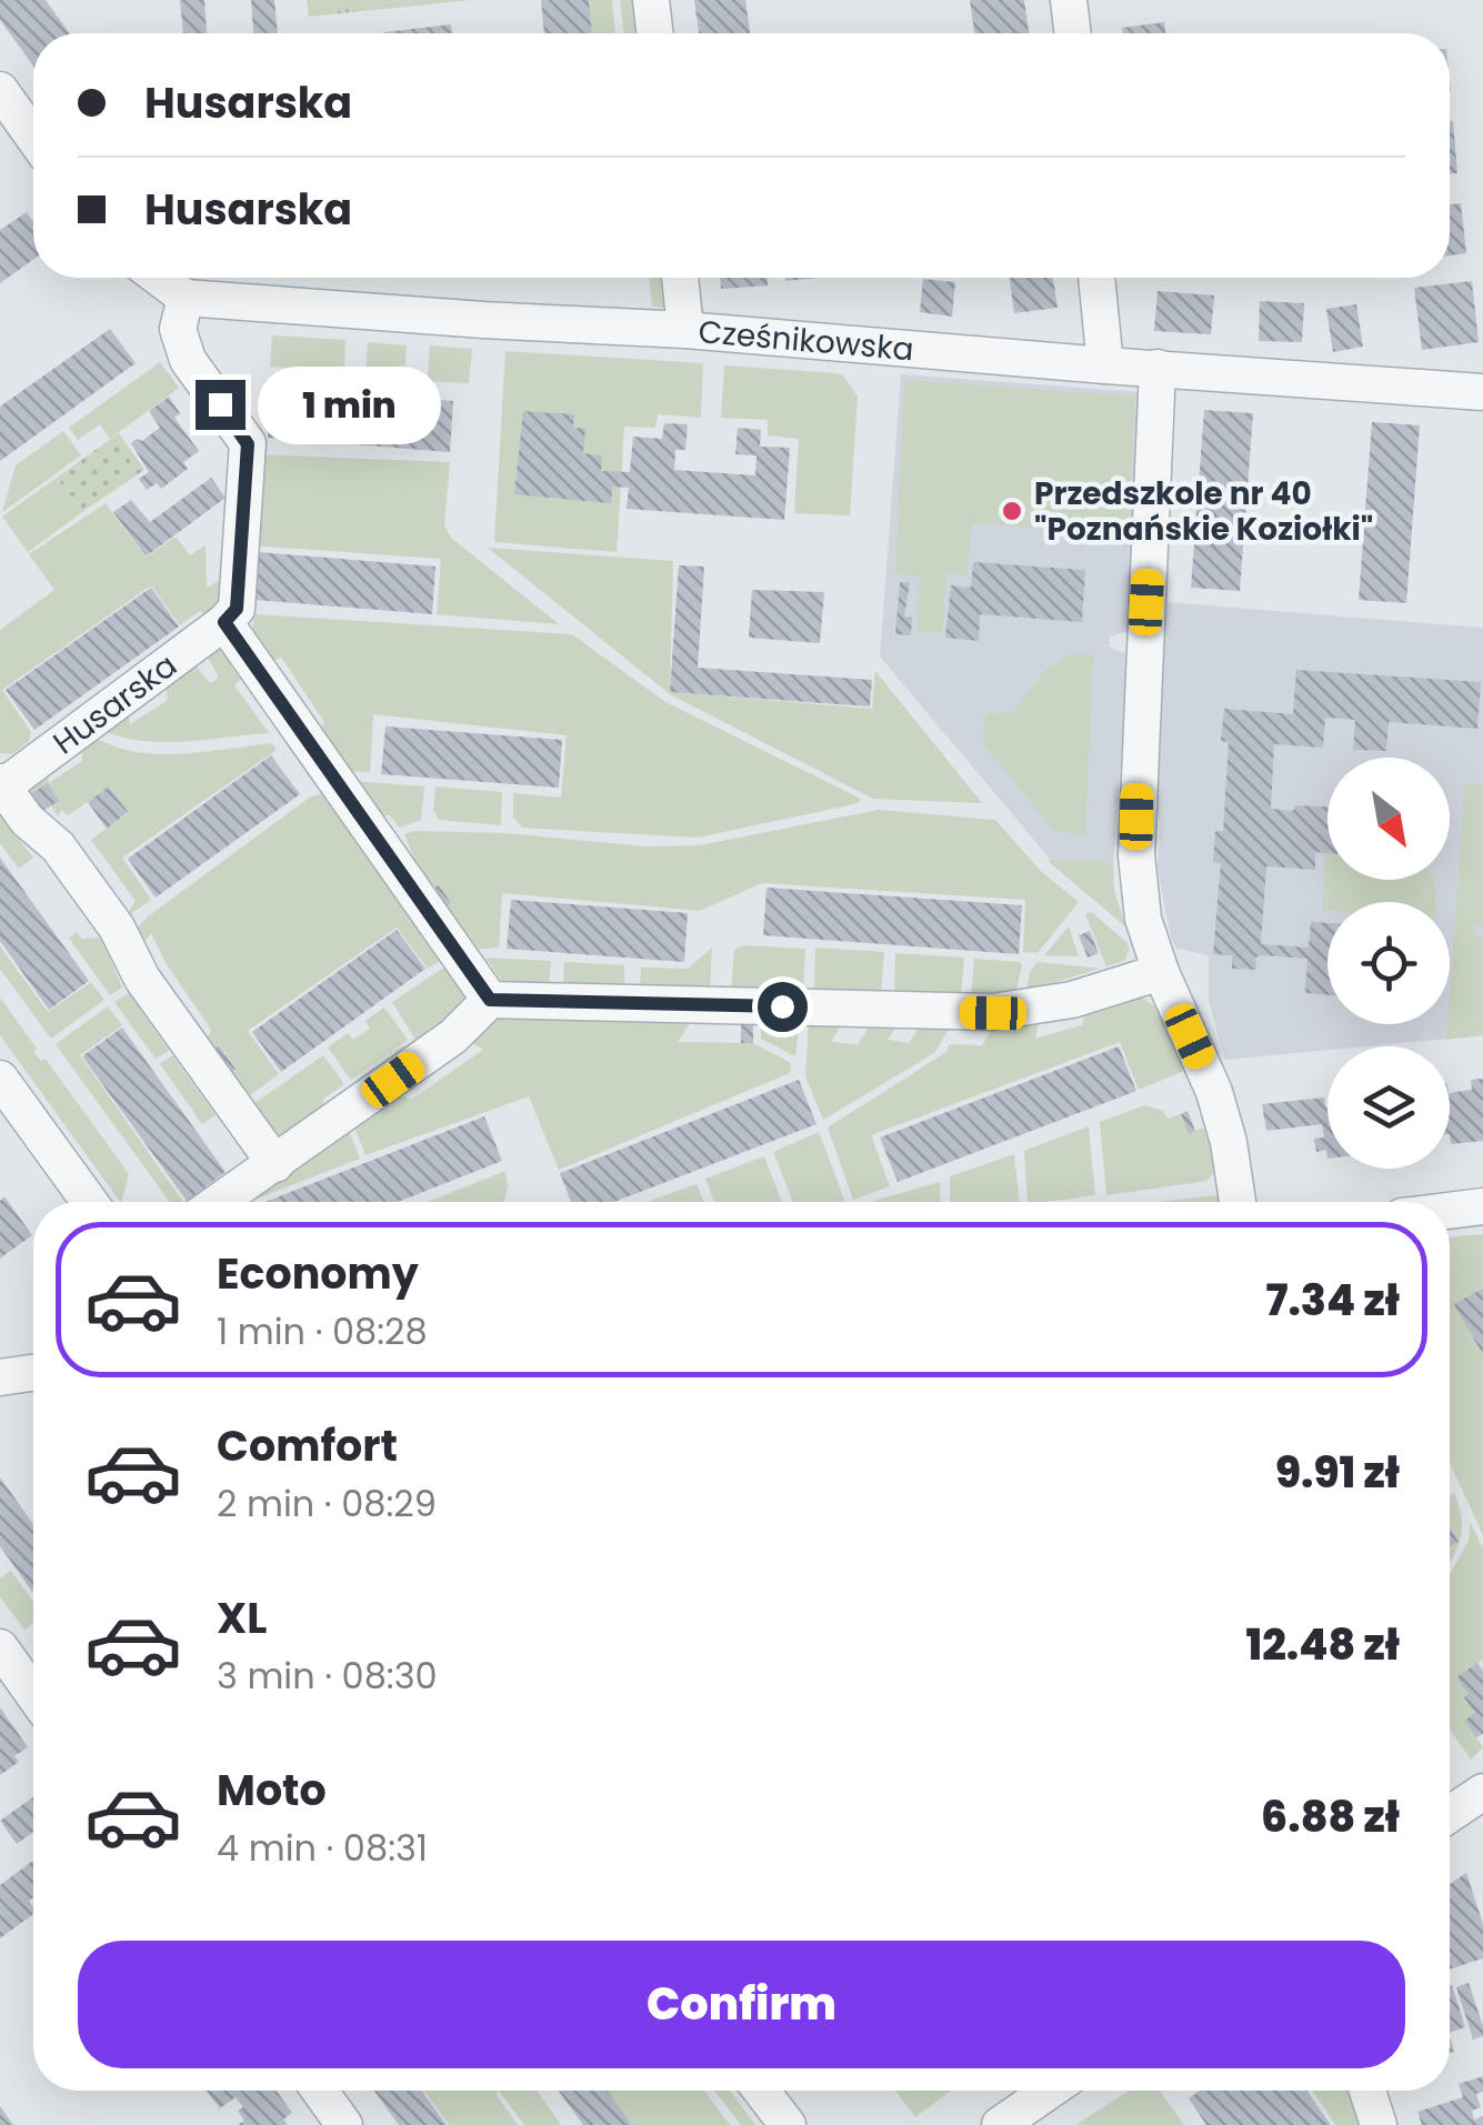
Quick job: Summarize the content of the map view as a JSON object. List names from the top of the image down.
{
  "streets": {
    "street": ["Cześnikowska", "Husarska"]
  },
  "places": ["Przedszkole nr 40 \"Poznańskie Koziołki\""],
  "north": "bottom right",
  "page": {
    "banner": ["Husarska", "Husarska"],
    "bubble": "1 min",
    "list": [
      {
        "name": "Economy",
        "note": "1 min · 08:28",
        "value": "7.34 zł"
      },
      {
        "name": "Comfort",
        "note": "2 min · 08:29",
        "value": "9.91 zł"
      },
      {
        "name": "XL",
        "note": "3 min · 08:30",
        "value": "12.48 zł"
      },
      {
        "name": "Moto",
        "note": "4 min · 08:31",
        "value": "6.88 zł"
      }
    ],
    "buttons": "Confirm"
  }
}
